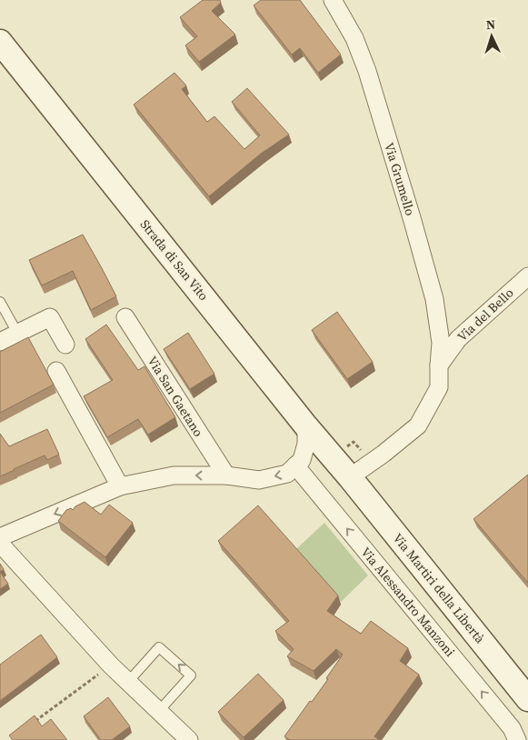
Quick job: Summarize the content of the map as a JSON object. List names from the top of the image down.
{
  "streets": {
    "main road": ["Strada di San Vito", "Via Martiri della Libertà"],
    "street": [
      "Via Grumello",
      "Via del Bello",
      "Via San Gaetano",
      "Via Alessandro Manzoni"
    ]
  },
  "crossings": [
    ["Via Grumello", "Via del Bello"],
    ["Strada di San Vito", "Via Martiri della Libertà"]
  ],
  "one_way": ["Via Alessandro Manzoni"],
  "north": "top"
}
